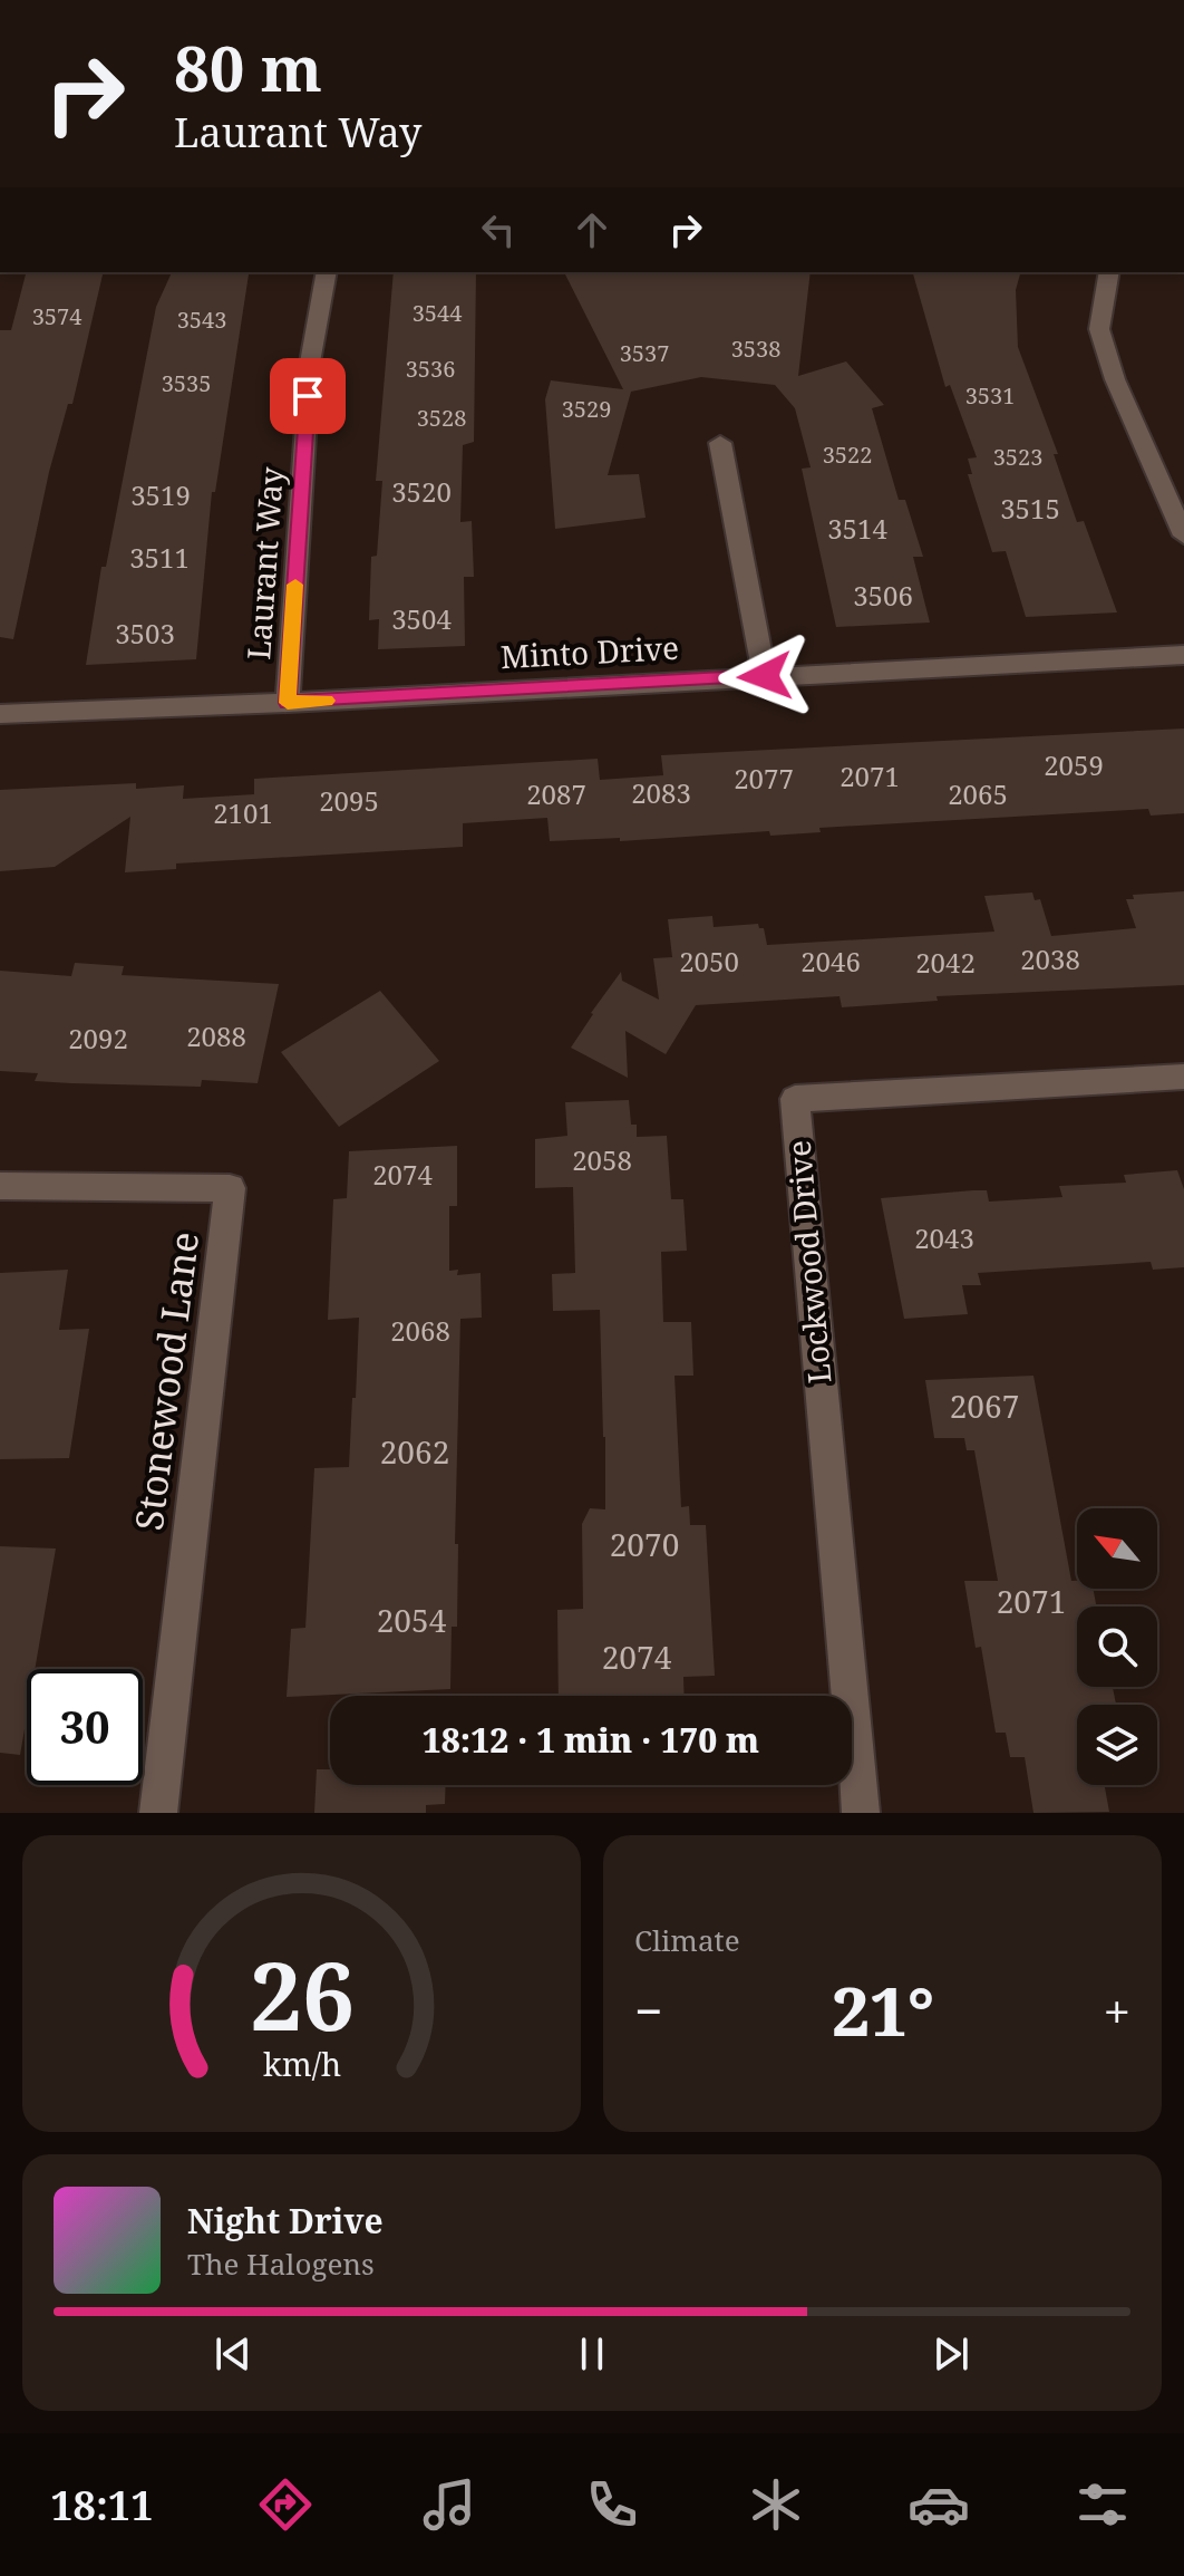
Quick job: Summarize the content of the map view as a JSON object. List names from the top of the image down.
{
  "streets": {
    "street": [
      "Laurant Way",
      "Minto Drive",
      "Lockwood Drive",
      "Stonewood Lane"
    ]
  },
  "crossings": [
    ["Laurant Way", "Minto Drive"]
  ],
  "house_numbers": [
    "3544",
    "3574",
    "3543",
    "3538",
    "3537",
    "3536",
    "3535",
    "3531",
    "3529",
    "3528",
    "3522",
    "3523",
    "3520",
    "3519",
    "3515",
    "3514",
    "3511",
    "3506",
    "3504",
    "3503",
    "2059",
    "2071",
    "2077",
    "2083",
    "2087",
    "2065",
    "2095",
    "2101",
    "2038",
    "2050",
    "2046",
    "2042",
    "2088",
    "2092",
    "2058",
    "2074",
    "2043",
    "2068",
    "2067",
    "2062",
    "2070",
    "2071",
    "2054",
    "2074"
  ],
  "north": "top left",
  "page": {
    "turn": ["80 m", "Laurant Way"],
    "limit": "30",
    "trip": "18:12 · 1 min · 170 m",
    "tile": "Climate",
    "heat": ["−", "21°", "+"],
    "song": ["Night Drive", "The Halogens"],
    "tabs": "18:11",
    "gauge": ["26", "km/h"]
  }
}
